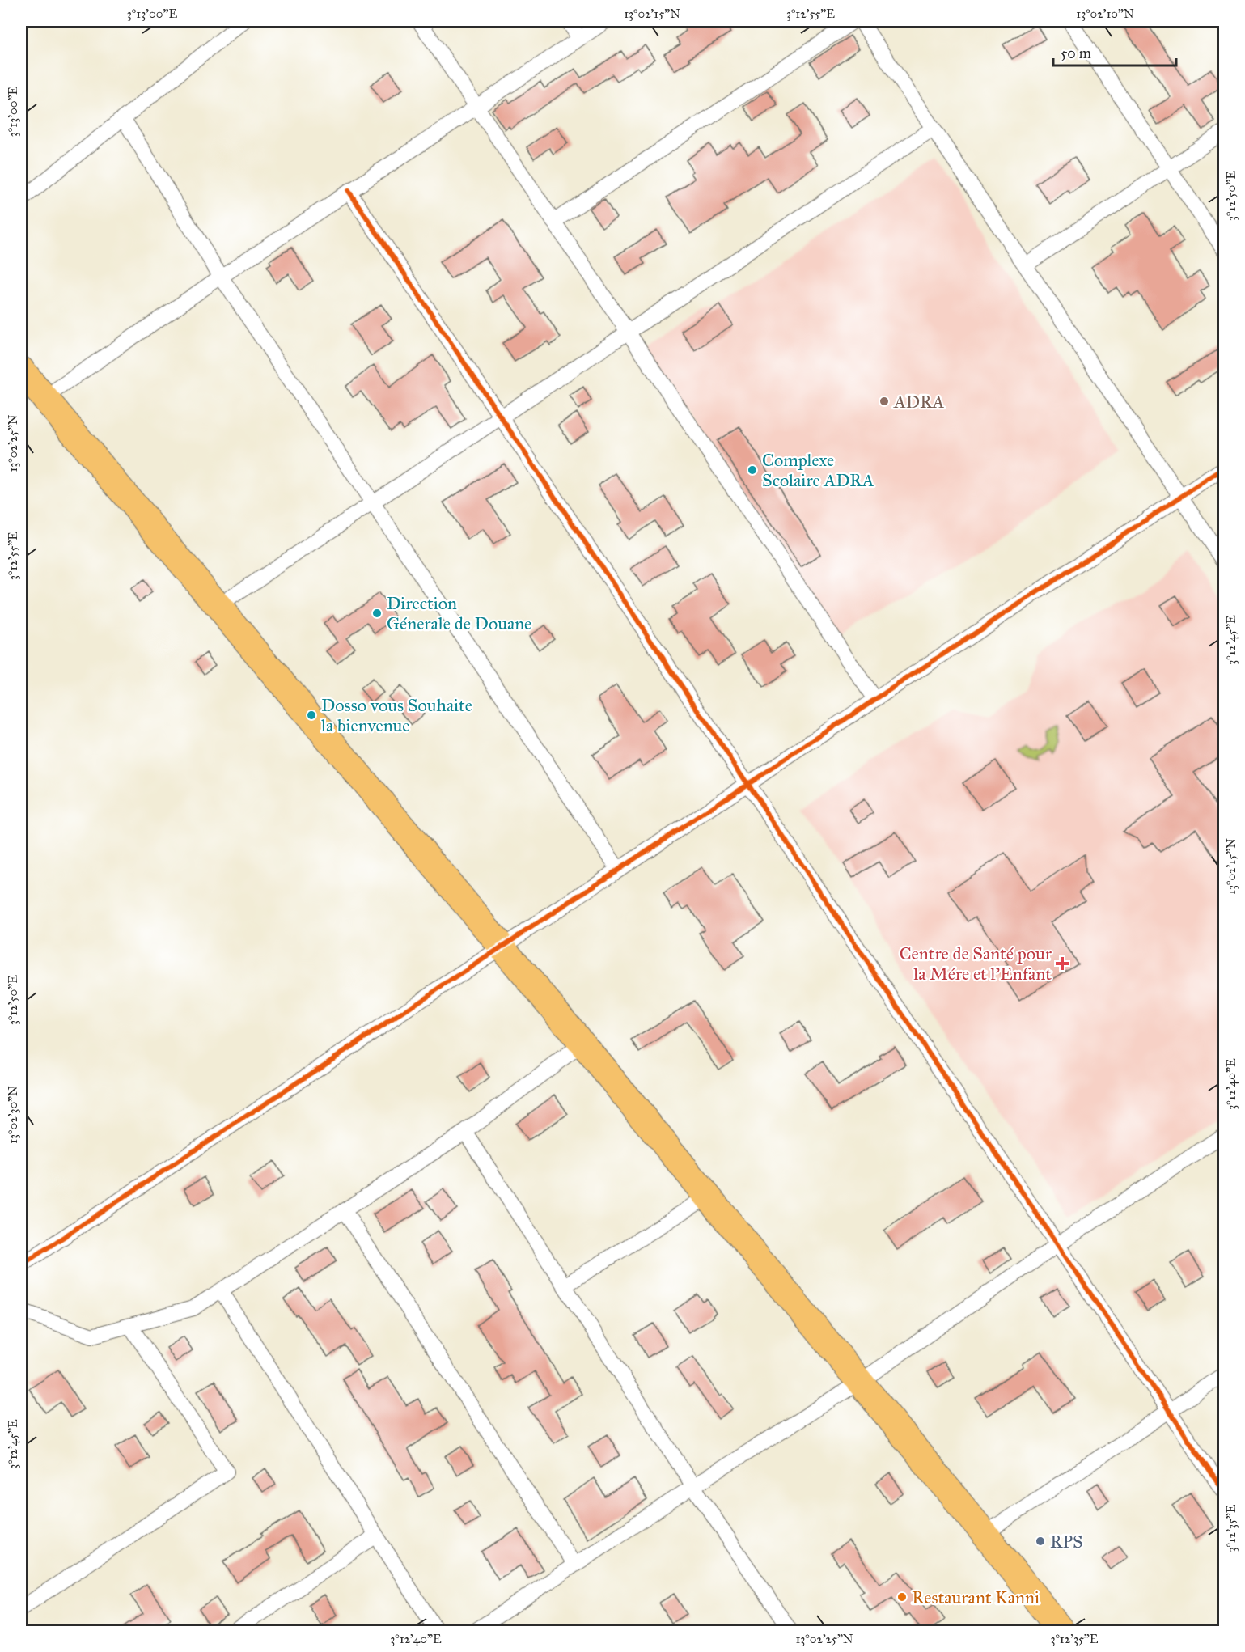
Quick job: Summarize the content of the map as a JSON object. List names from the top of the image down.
{
  "places": {
    "other": [
      "ADRA",
      "Complexe Scolaire ADRA",
      "Direction Génerale de Douane",
      "Dosso vous Souhaite la bienvenue",
      "RPS",
      "Restaurant Kanni"
    ],
    "health": ["Centre de Santé pour la Mére et l'Enfant"]
  },
  "scale_bar": "50 m",
  "coordinates": [
    "3°13'00\"E",
    "13°02'15\"N",
    "3°12'55\"E",
    "13°02'10\"N",
    "3°12'50\"E",
    "13°02'25\"N",
    "3°12'45\"E",
    "3°12'40\"E",
    "13°02'30\"N",
    "3°12'35\"E"
  ]
}
